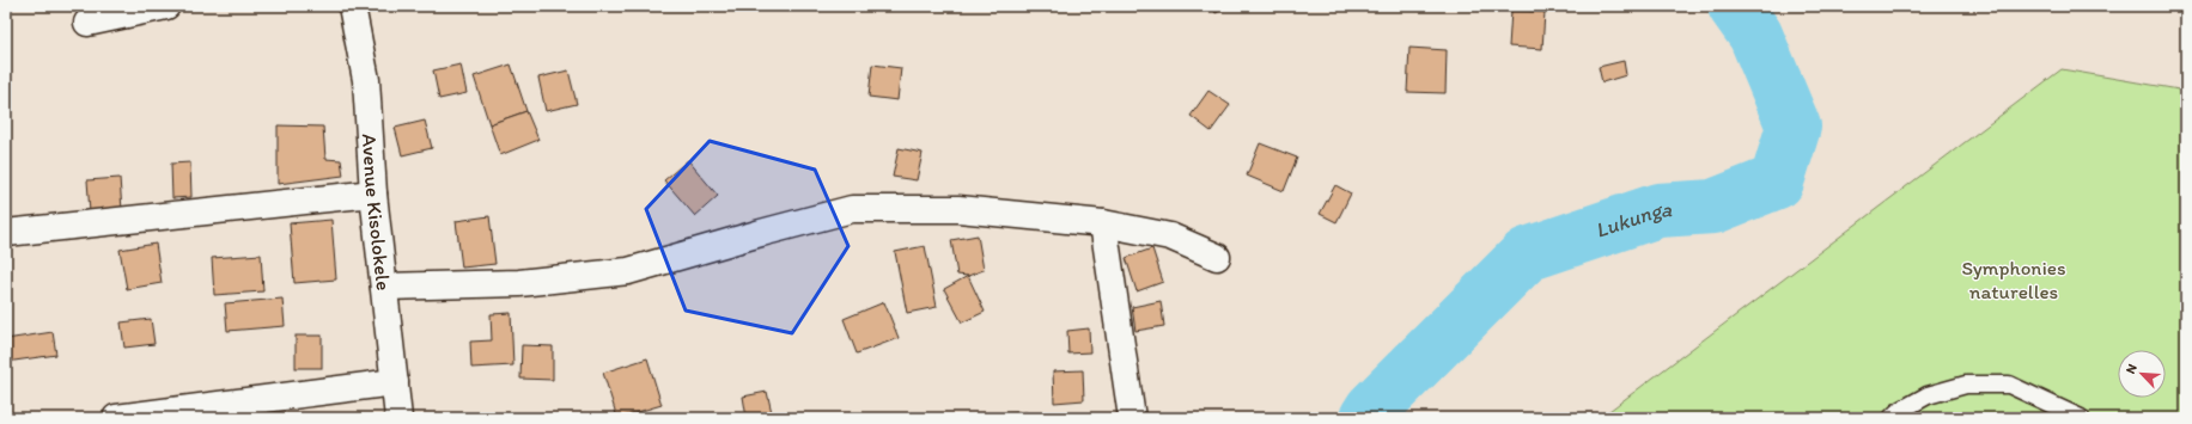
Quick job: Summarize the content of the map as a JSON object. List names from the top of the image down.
{
  "streets": {
    "street": ["Avenue Kisolokele"]
  },
  "water": ["Lukunga"],
  "parks": ["Symphonies naturelles"],
  "north": "top left"
}
